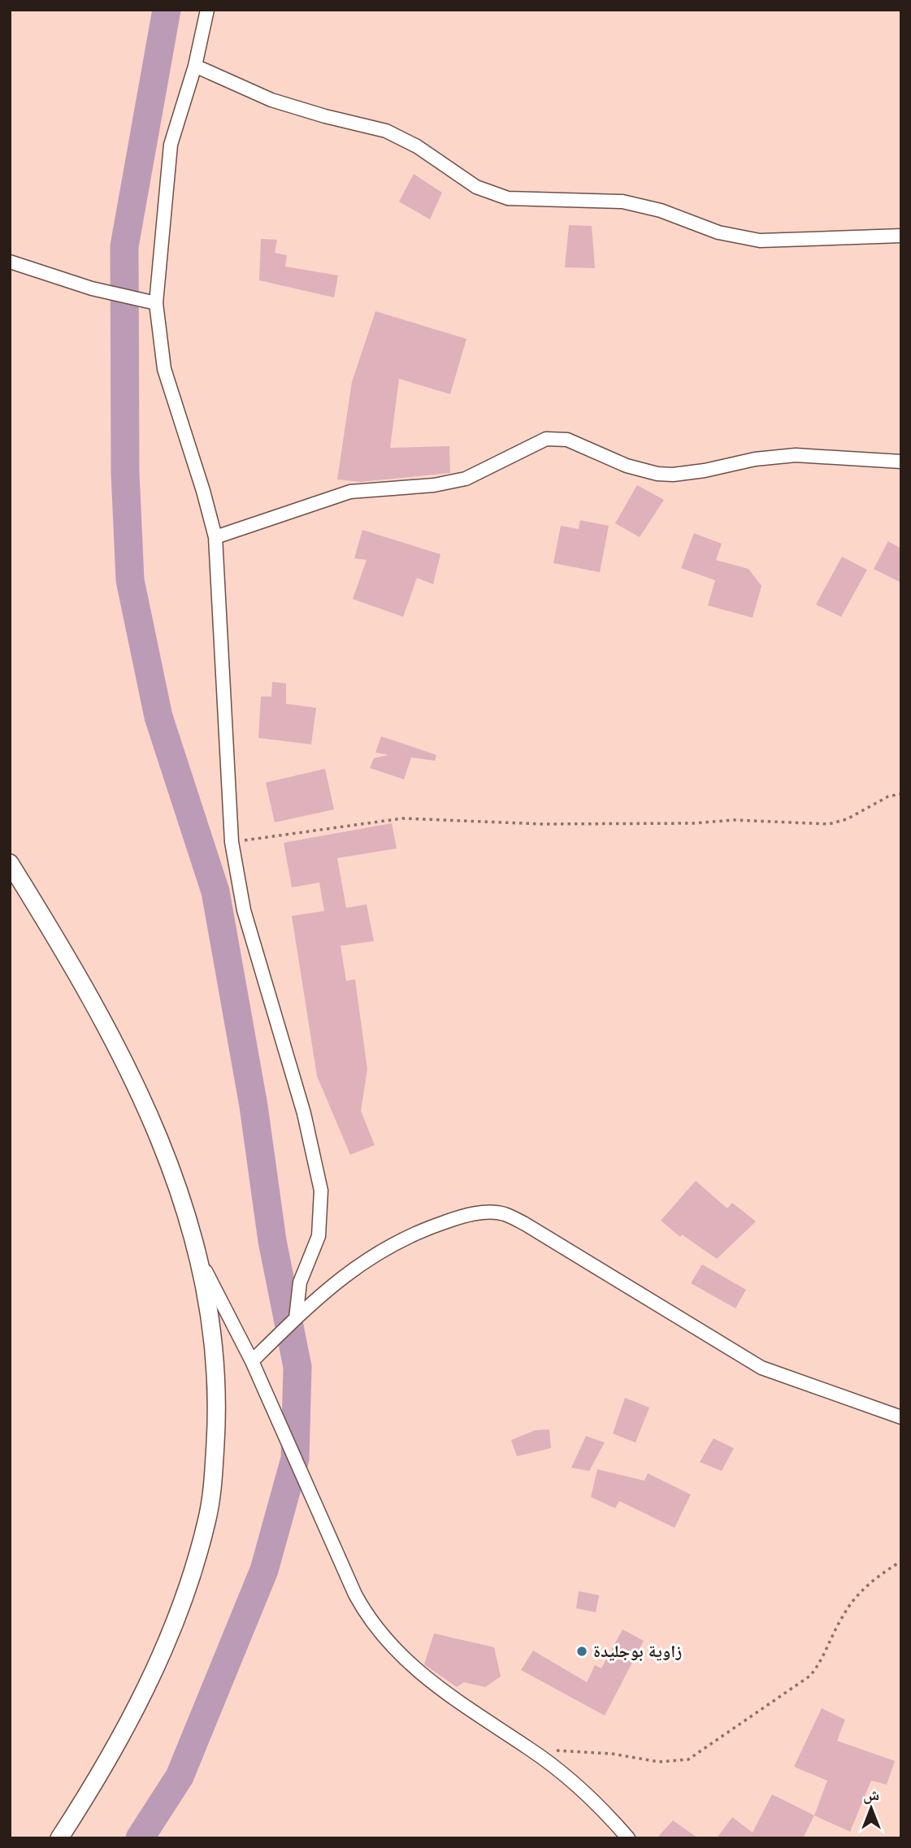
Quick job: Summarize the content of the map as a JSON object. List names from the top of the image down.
{
  "places": ["زاوية بوجليدة"],
  "north": "top"
}
